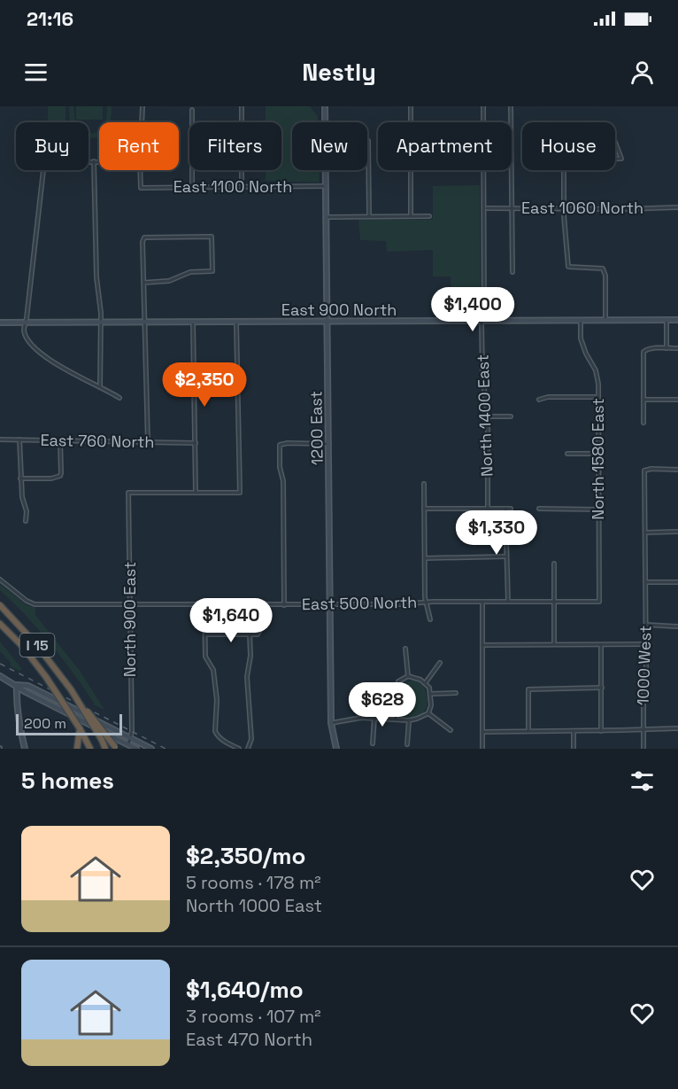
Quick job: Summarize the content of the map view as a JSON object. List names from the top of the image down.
{
  "streets": {
    "highway": ["I 15"],
    "main road": ["East 900 North", "1200 East"],
    "street": [
      "East 1100 North",
      "East 1060 North",
      "North 1400 East",
      "East 760 North",
      "North 1580 East",
      "East 500 North",
      "North 900 East",
      "1000 West"
    ]
  },
  "crossings": [
    ["East 1100 North", "1200 East"],
    ["East 900 North", "North 1400 East"],
    ["East 900 North", "1200 East"],
    ["East 900 North", "North 1580 East"],
    ["1200 East", "East 500 North"],
    ["North 1580 East", "East 500 North"],
    ["East 500 North", "North 900 East"]
  ],
  "scale_bar": "200 m",
  "page": {
    "status": "21:16",
    "header": "Nestly",
    "chip": [
      "Buy",
      "Rent",
      "Filters",
      "New",
      "Apartment",
      "House"
    ],
    "price": [
      "$1,400",
      "$2,350",
      "$1,330",
      "$1,640",
      "$628"
    ],
    "scale": "200 m",
    "heading": "5 homes",
    "list": [
      {
        "name": "$2,350/mo",
        "note": "5 rooms · 178 m² · North 1000 East"
      },
      {
        "name": "$1,640/mo",
        "note": "3 rooms · 107 m² · East 470 North"
      }
    ]
  }
}
